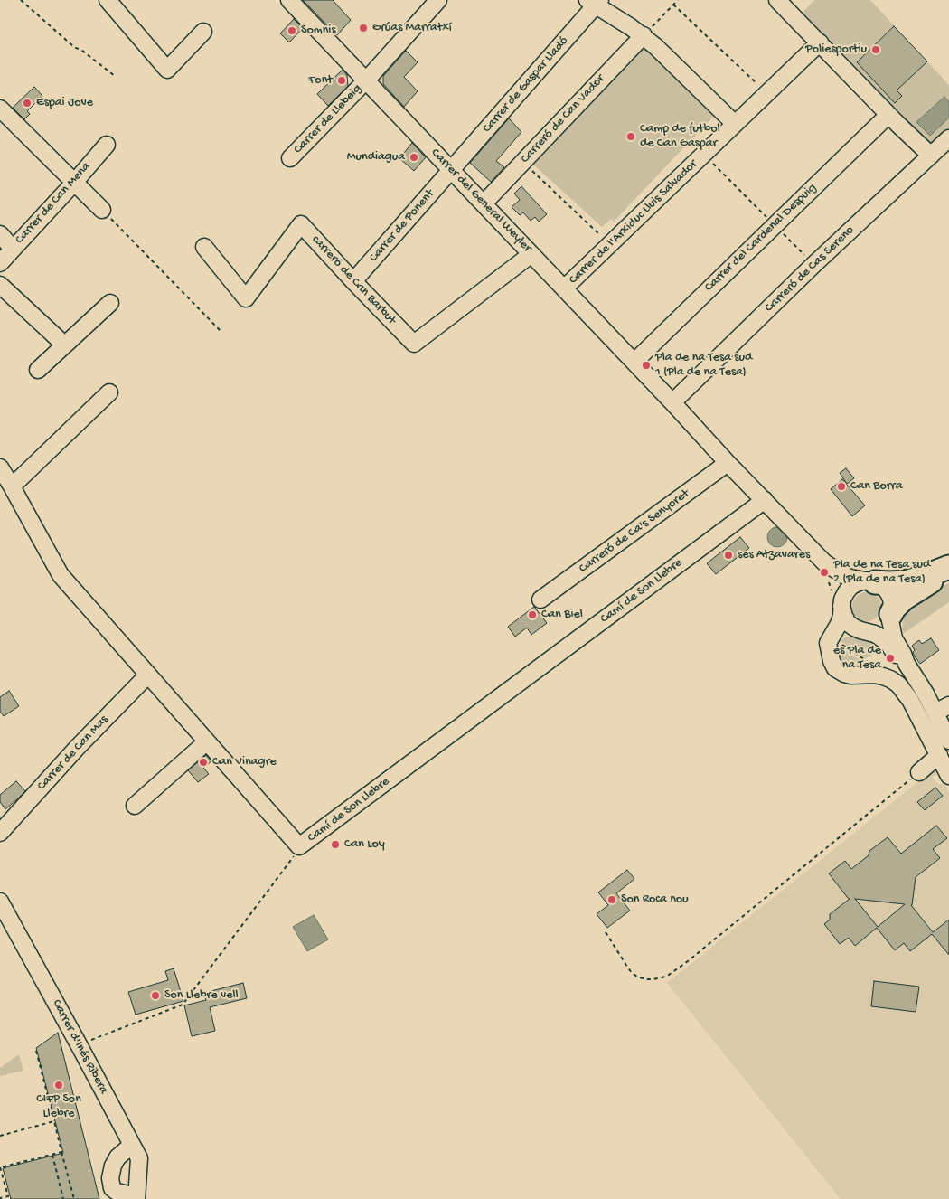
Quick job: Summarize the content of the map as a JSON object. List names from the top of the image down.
{
  "streets": {
    "street": [
      "Carrer de Gaspar Lladó",
      "Carrer de Llebeig",
      "Carreró de Can Vador",
      "Carrer del General Weyler",
      "Carrer de Can Mena",
      "Carrer de l'Arxiduc Lluis Salvador",
      "Carrer de Ponent",
      "Carrer del Cardenal Despuig",
      "Carreró de Cas Sereno",
      "carreró de Can Barbut",
      "Carreró de Ca's Senyoret",
      "Camí de Son Llebre",
      "Carrer de Can Mas",
      "Carrer d'Inés Ribera"
    ]
  },
  "crossings": [
    ["Carrer de Gaspar Lladó", "Carrer del General Weyler"],
    ["Carrer de Gaspar Lladó", "Carrer de Ponent"],
    ["Carrer de Llebeig", "Carrer del General Weyler"],
    ["Carreró de Can Vador", "Carrer del General Weyler"],
    ["Carrer del General Weyler", "Carrer de l'Arxiduc Lluis Salvador"],
    ["Carrer del General Weyler", "Carrer de Ponent"],
    ["Carrer del General Weyler", "Carrer del Cardenal Despuig"],
    ["Carrer del General Weyler", "Carreró de Cas Sereno"],
    ["Carrer del General Weyler", "carreró de Can Barbut"],
    ["Carrer del General Weyler", "Carreró de Ca's Senyoret"],
    ["Carrer del General Weyler", "Camí de Son Llebre"],
    ["Carrer de Ponent", "carreró de Can Barbut"],
    ["Camí de Son Llebre", "Carrer de Can Mas"]
  ],
  "places": [
    "Grúas Marratxí",
    "Somnis",
    "Poliesportiu",
    "Font",
    "Espai Jove",
    "Camp de futbol de Can Gaspar",
    "Mundiagua",
    "Pla de na Tesa sud 1 (Pla de na Tesa)",
    "Can Borra",
    "ses Atzavares",
    "Pla de na Tesa sud 2 (Pla de na Tesa)",
    "Can Biel",
    "es Pla de na Tesa",
    "Can Vinagre",
    "Can Loy",
    "Son Roca nou",
    "Son Llebre vell",
    "CIFP Son Llebre"
  ]
}
